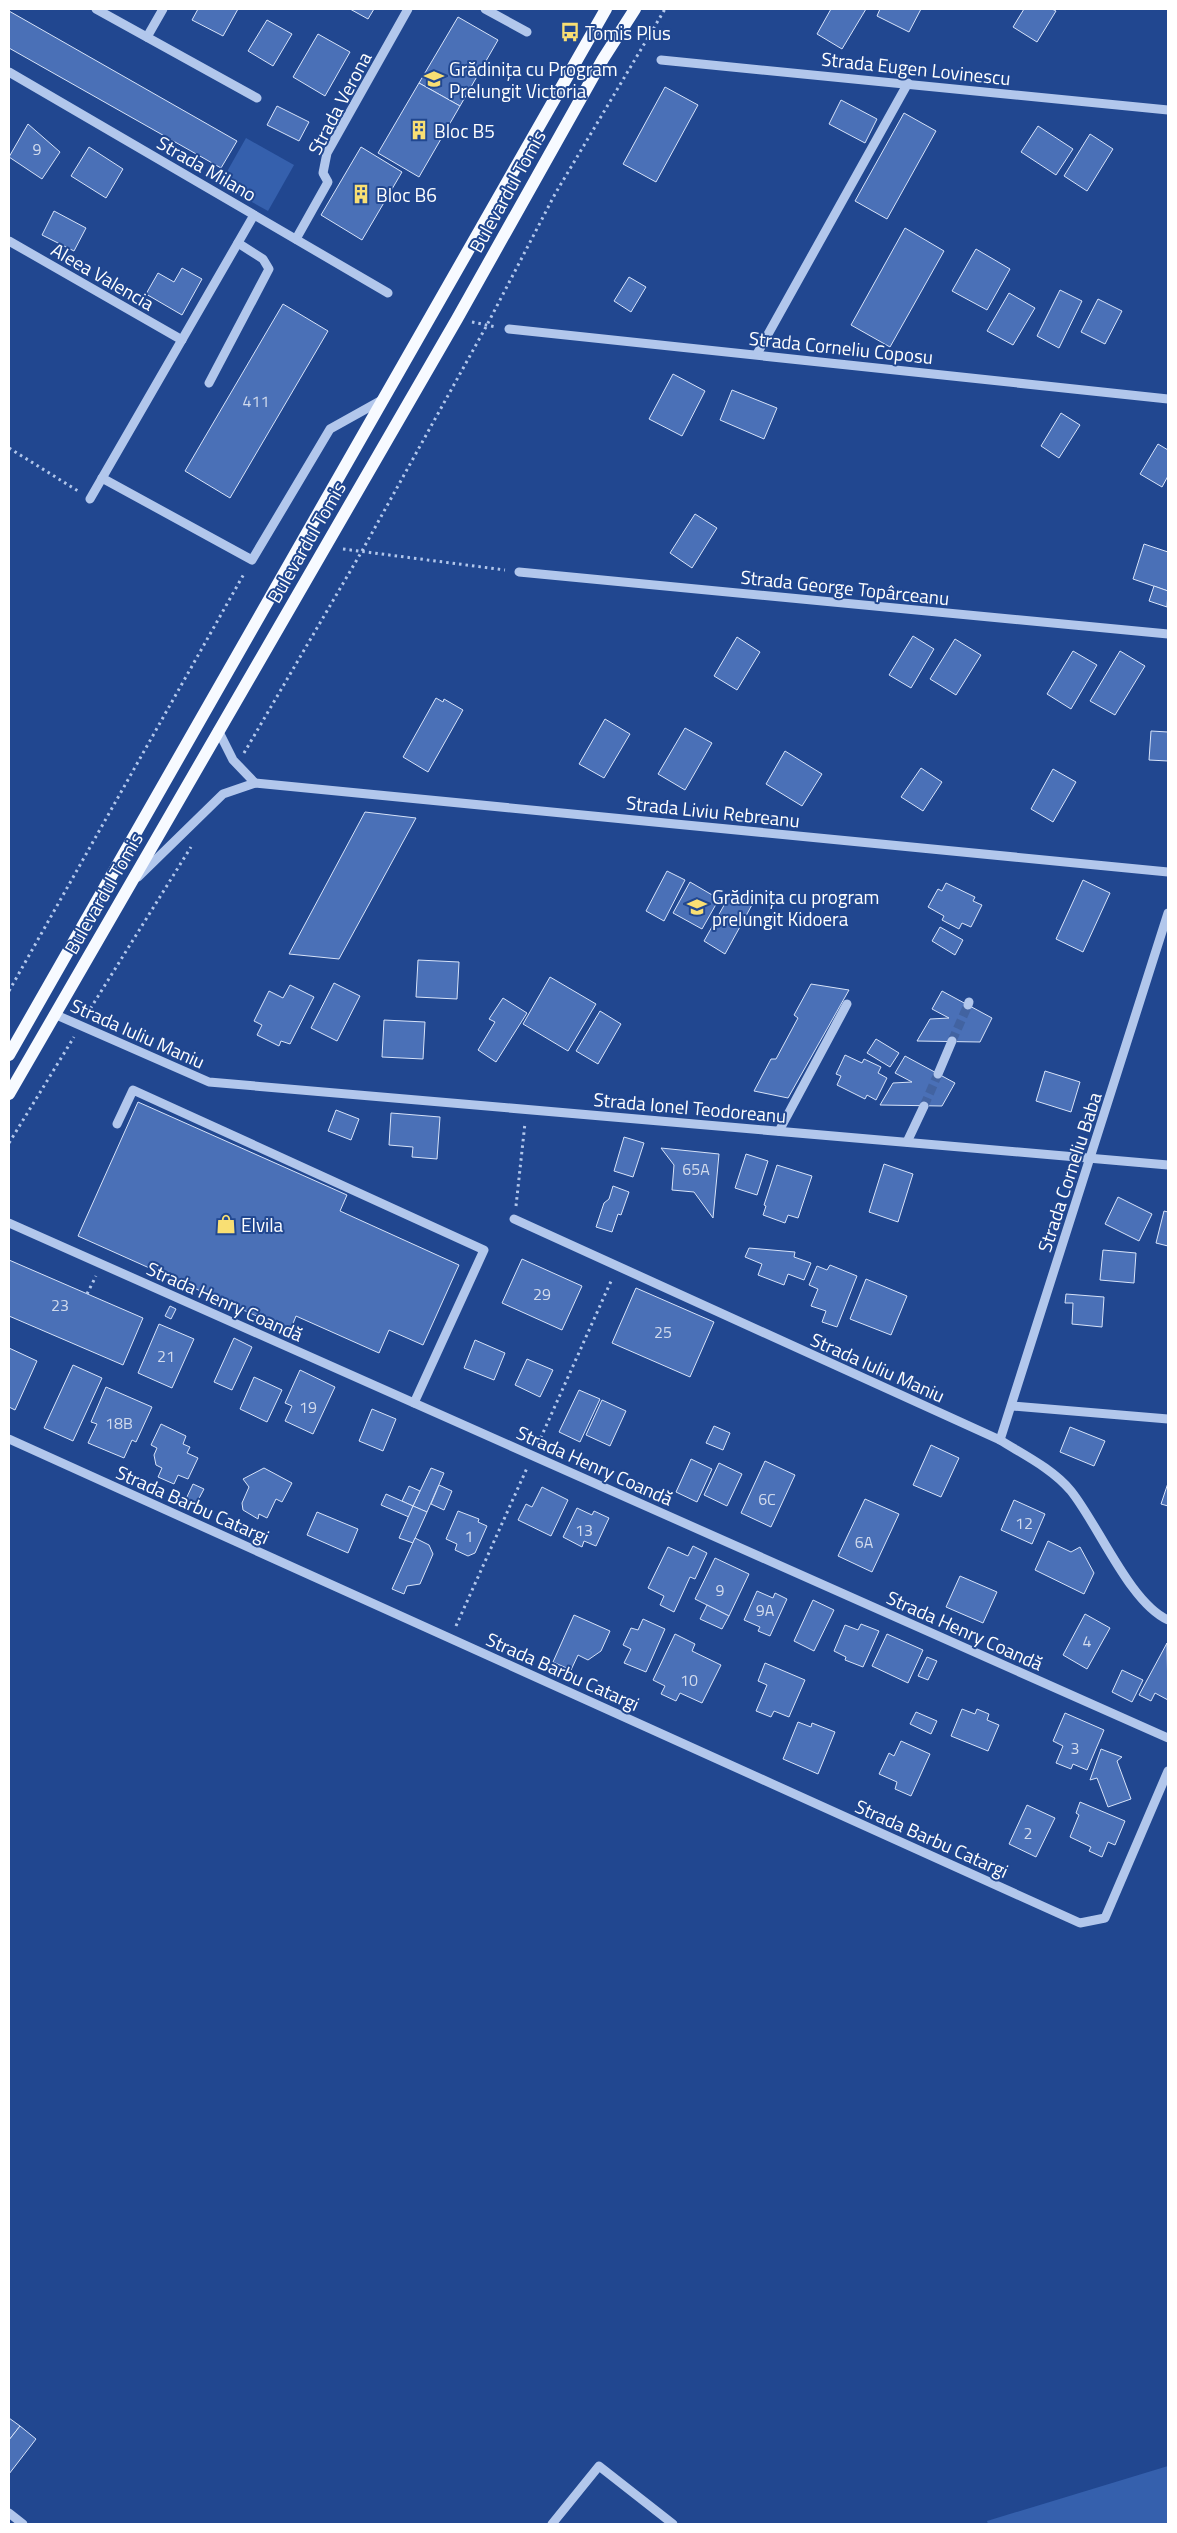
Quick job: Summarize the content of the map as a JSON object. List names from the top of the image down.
{
  "streets": {
    "main road": ["Bulevardul Tomis"],
    "street": [
      "Strada Eugen Lovinescu",
      "Strada Verona",
      "Strada Milano",
      "Aleea Valencia",
      "Strada Corneliu Coposu",
      "Strada George Topârceanu",
      "Strada Liviu Rebreanu",
      "Strada Iuliu Maniu",
      "Strada Ionel Teodoreanu",
      "Strada Corneliu Baba",
      "Strada Henry Coandă",
      "Strada Barbu Catargi"
    ]
  },
  "crossings": [
    ["Strada Verona", "Strada Milano"],
    ["Bulevardul Tomis", "Strada Liviu Rebreanu"],
    ["Bulevardul Tomis", "Strada Iuliu Maniu"],
    ["Strada Iuliu Maniu", "Strada Ionel Teodoreanu"],
    ["Strada Iuliu Maniu", "Strada Corneliu Baba"],
    ["Strada Ionel Teodoreanu", "Strada Corneliu Baba"]
  ],
  "places": {
    "bus stop": ["Tomis Plus"],
    "school or university": ["Grădinița cu Program Prelungit Victoria", "Grădinița cu program prelungit Kidoera"],
    "building": ["Bloc B5", "Bloc B6"],
    "shop": ["Elvila"]
  },
  "house_numbers": [
    "9",
    "411",
    "65A",
    "29",
    "23",
    "25",
    "21",
    "19",
    "18B",
    "6C",
    "12",
    "13",
    "1",
    "6A",
    "9",
    "9A",
    "4",
    "10",
    "3",
    "2"
  ]
}
